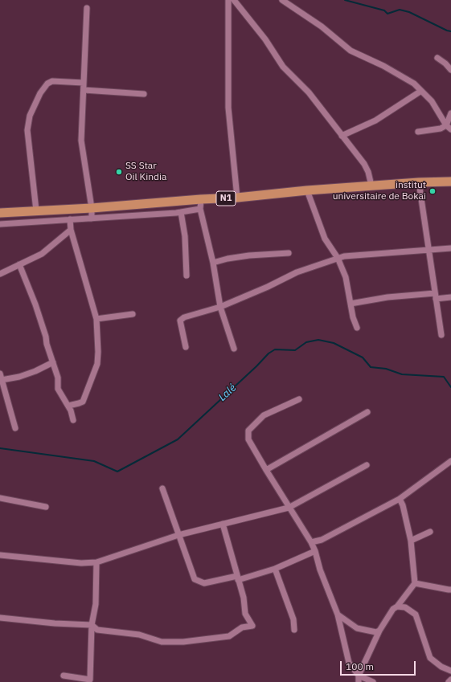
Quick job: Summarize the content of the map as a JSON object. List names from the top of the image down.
{
  "streets": {
    "highway": ["N1"]
  },
  "water": ["Lalé"],
  "places": ["SS Star Oil Kindia", "institut universitaire de Bokai"],
  "scale_bar": "100 m"
}
